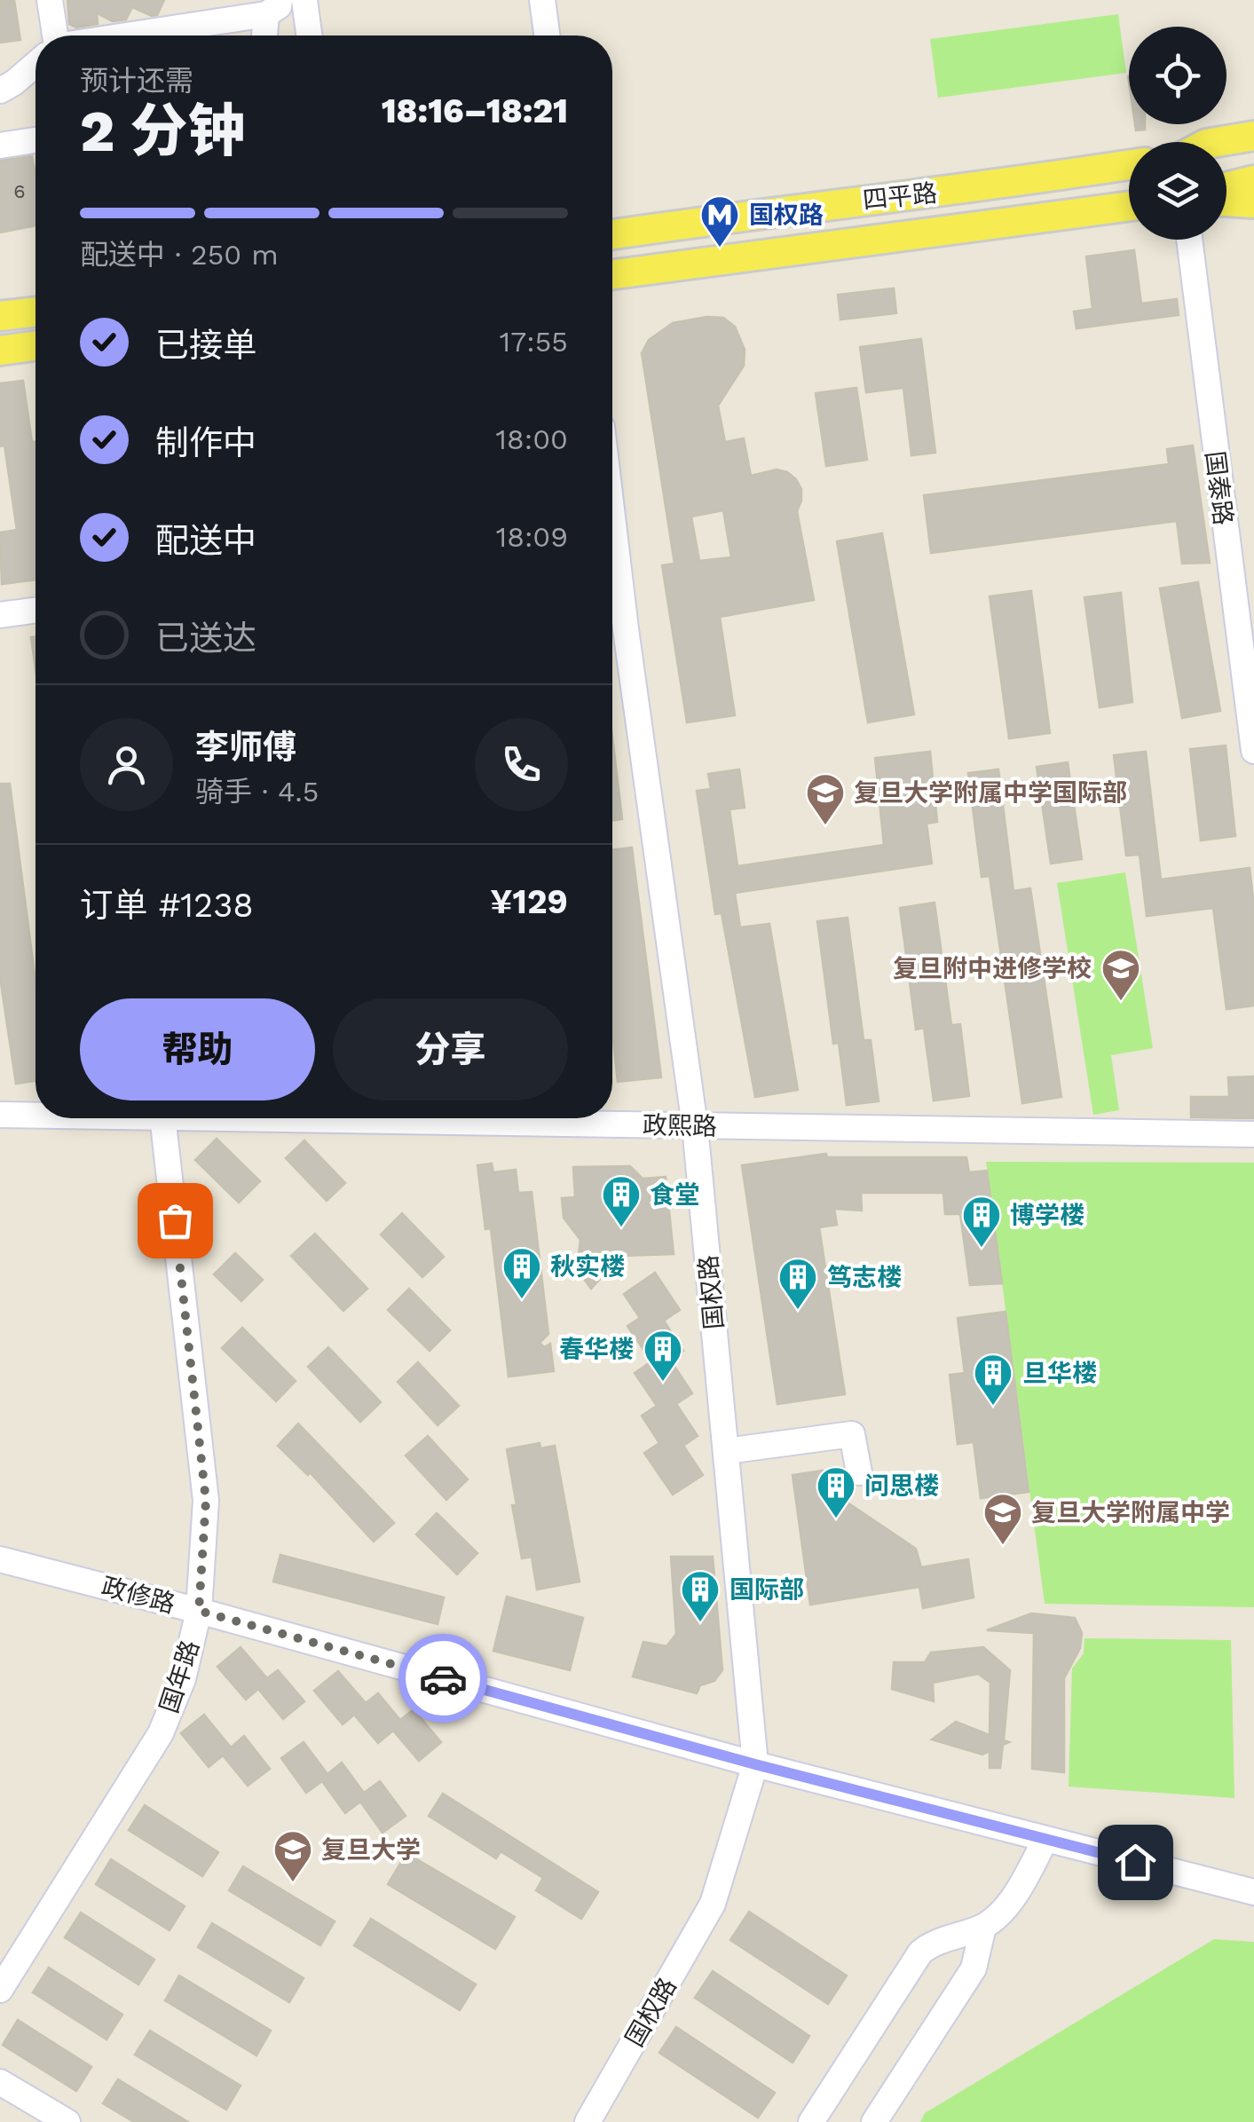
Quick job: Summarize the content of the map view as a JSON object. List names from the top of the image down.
{
  "streets": {
    "main road": ["四平路"],
    "street": [
      "国泰路",
      "政熙路",
      "国权路",
      "政修路",
      "国年路"
    ]
  },
  "crossings": [
    ["政熙路", "国权路"],
    ["国权路", "政修路"],
    ["政修路", "国年路"]
  ],
  "places": {
    "metro station": ["国权路"],
    "school or university": [
      "复旦大学附属中学国际部",
      "复旦附中进修学校",
      "复旦大学附属中学",
      "复旦大学"
    ],
    "building": [
      "食堂",
      "博学楼",
      "秋实楼",
      "笃志楼",
      "春华楼",
      "旦华楼",
      "问思楼",
      "国际部"
    ]
  },
  "house_numbers": ["6"],
  "page": {
    "heading": ["2 分钟", "预计还需", "18:16–18:21"],
    "panel": [
      "李师傅",
      "骑手 · 4.5",
      "订单 #1238",
      "¥129"
    ],
    "bar": "配送中 · 250 m",
    "list": [
      ["已接单", "17:55"],
      ["制作中", "18:00"],
      ["配送中", "18:09"],
      "已送达"
    ],
    "buttons": ["帮助", "分享"]
  }
}
